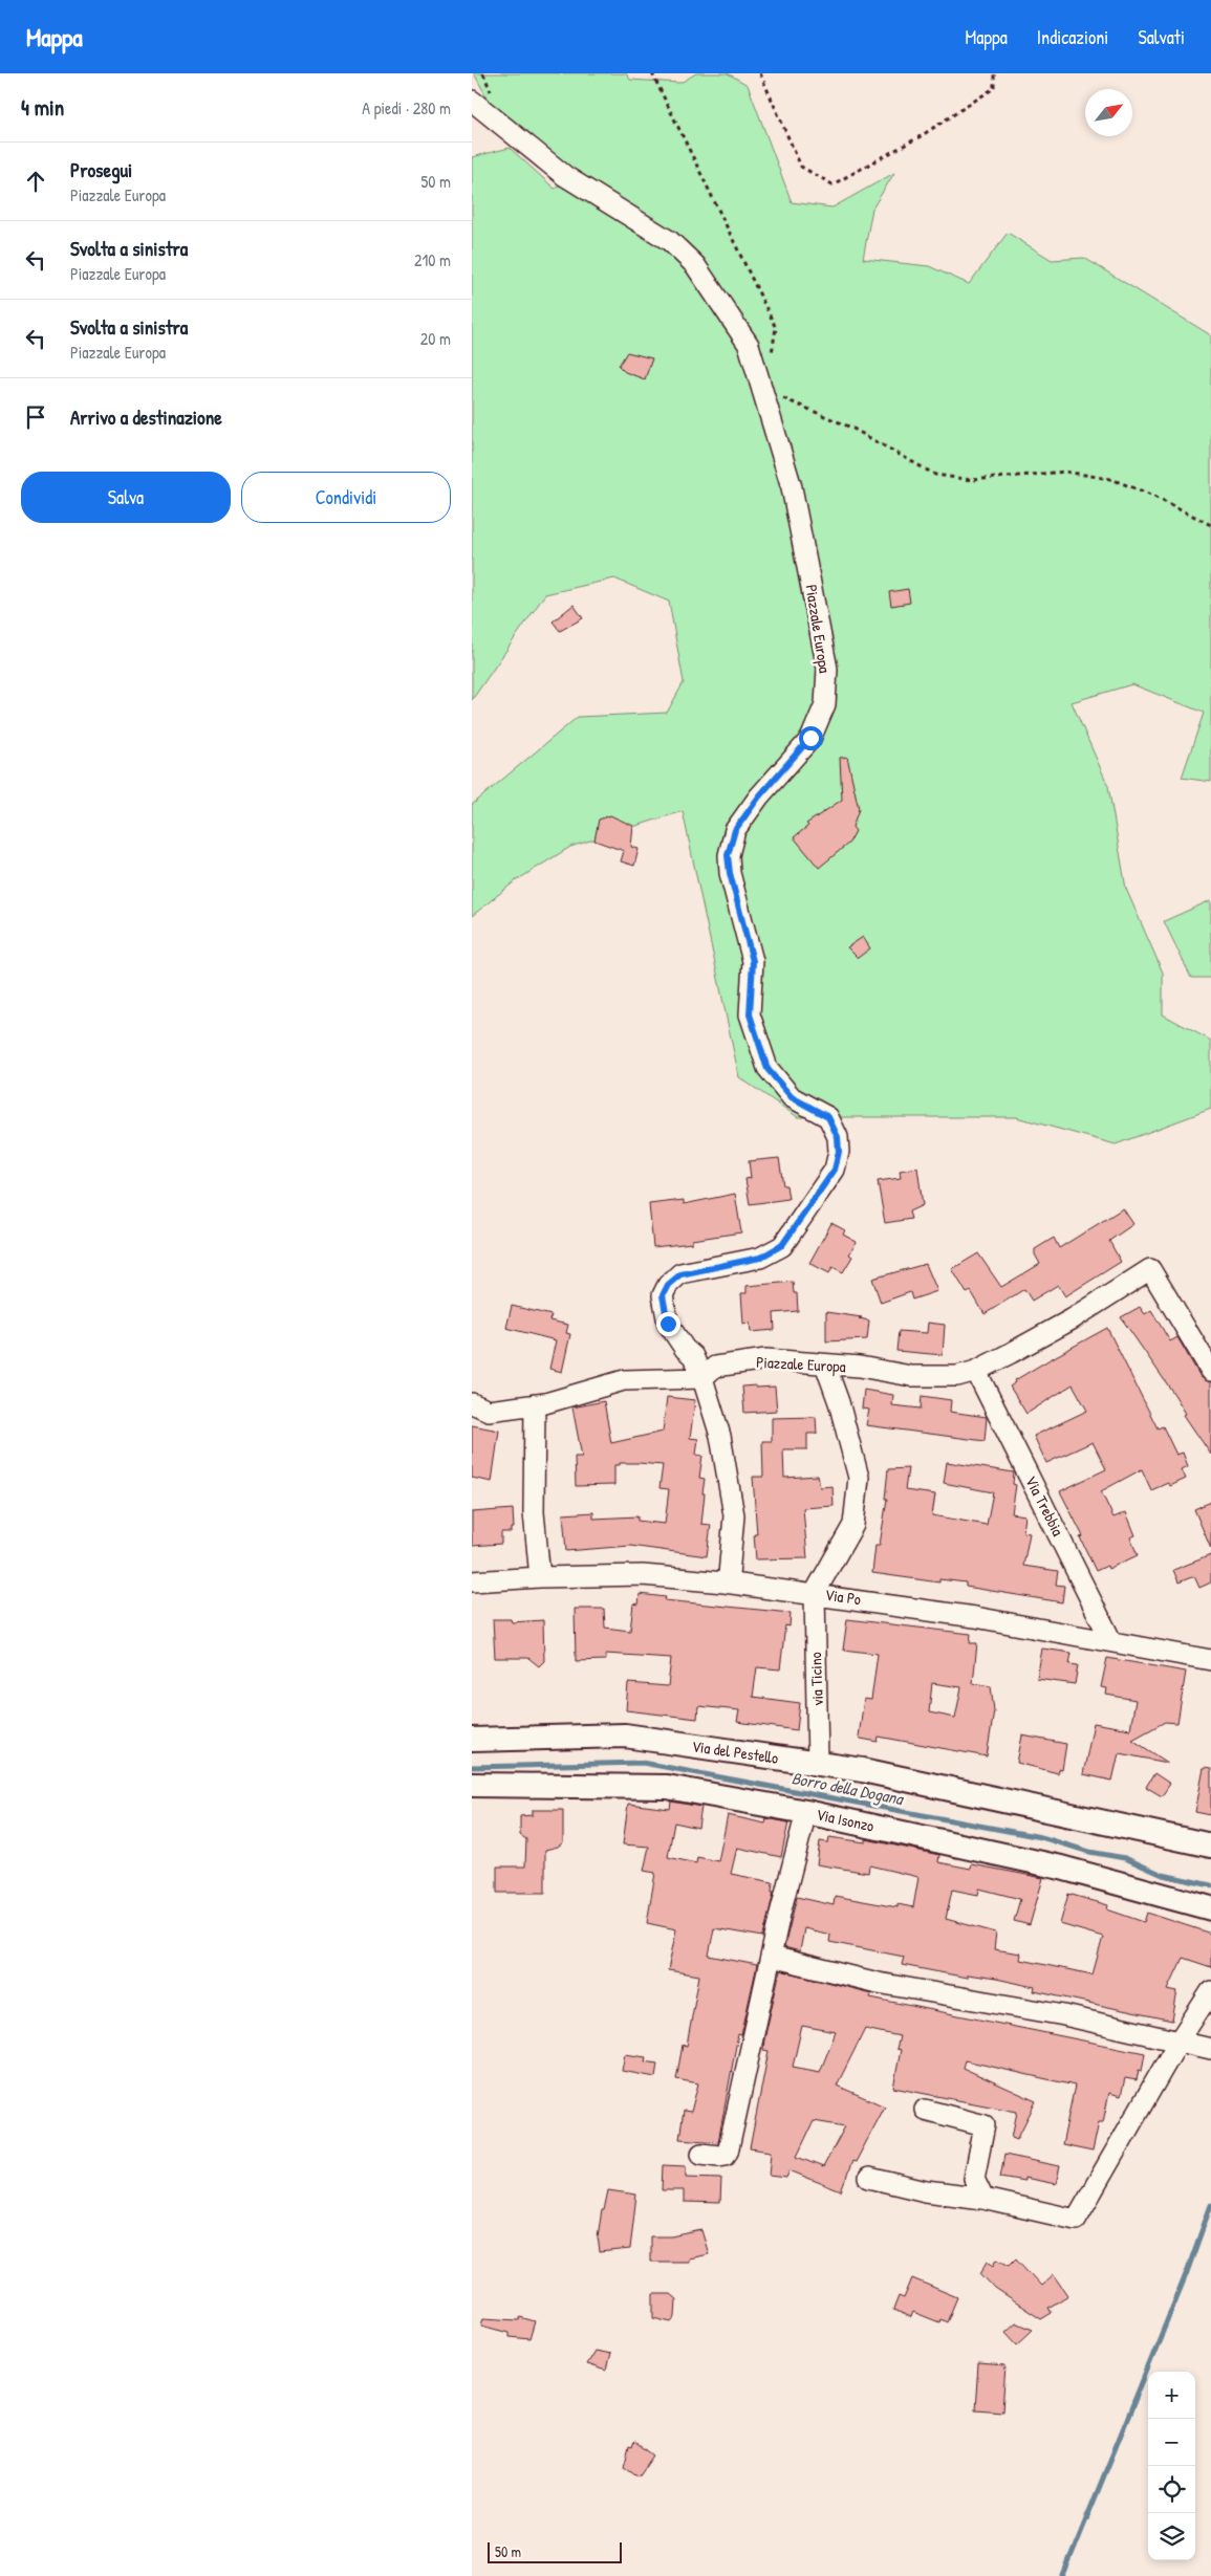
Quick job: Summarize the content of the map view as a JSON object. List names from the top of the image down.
{
  "streets": {
    "street": [
      "Piazzale Europa",
      "Via Trebbia",
      "Via Po",
      "via Ticino",
      "Via del Pestello",
      "Via Isonzo"
    ]
  },
  "crossings": [
    ["Piazzale Europa", "Via Trebbia"],
    ["Via Trebbia", "Via Po"],
    ["Via Po", "via Ticino"],
    ["via Ticino", "Via del Pestello"]
  ],
  "water": ["Borro della Dogana"],
  "scale_bar": "50 m",
  "north": "top right",
  "page": {
    "header": "Mappa",
    "nav": ["Mappa", "Indicazioni", "Salvati"],
    "heading": ["4 min", "A piedi · 280 m"],
    "list": [
      ["Prosegui", "Piazzale Europa", "50 m"],
      ["Svolta a sinistra", "Piazzale Europa", "210 m"],
      ["Svolta a sinistra", "Piazzale Europa", "20 m"],
      "Arrivo a destinazione"
    ],
    "buttons": ["Salva", "Condividi"],
    "map_buttons": ["+", "−"],
    "scale": "50 m"
  }
}
